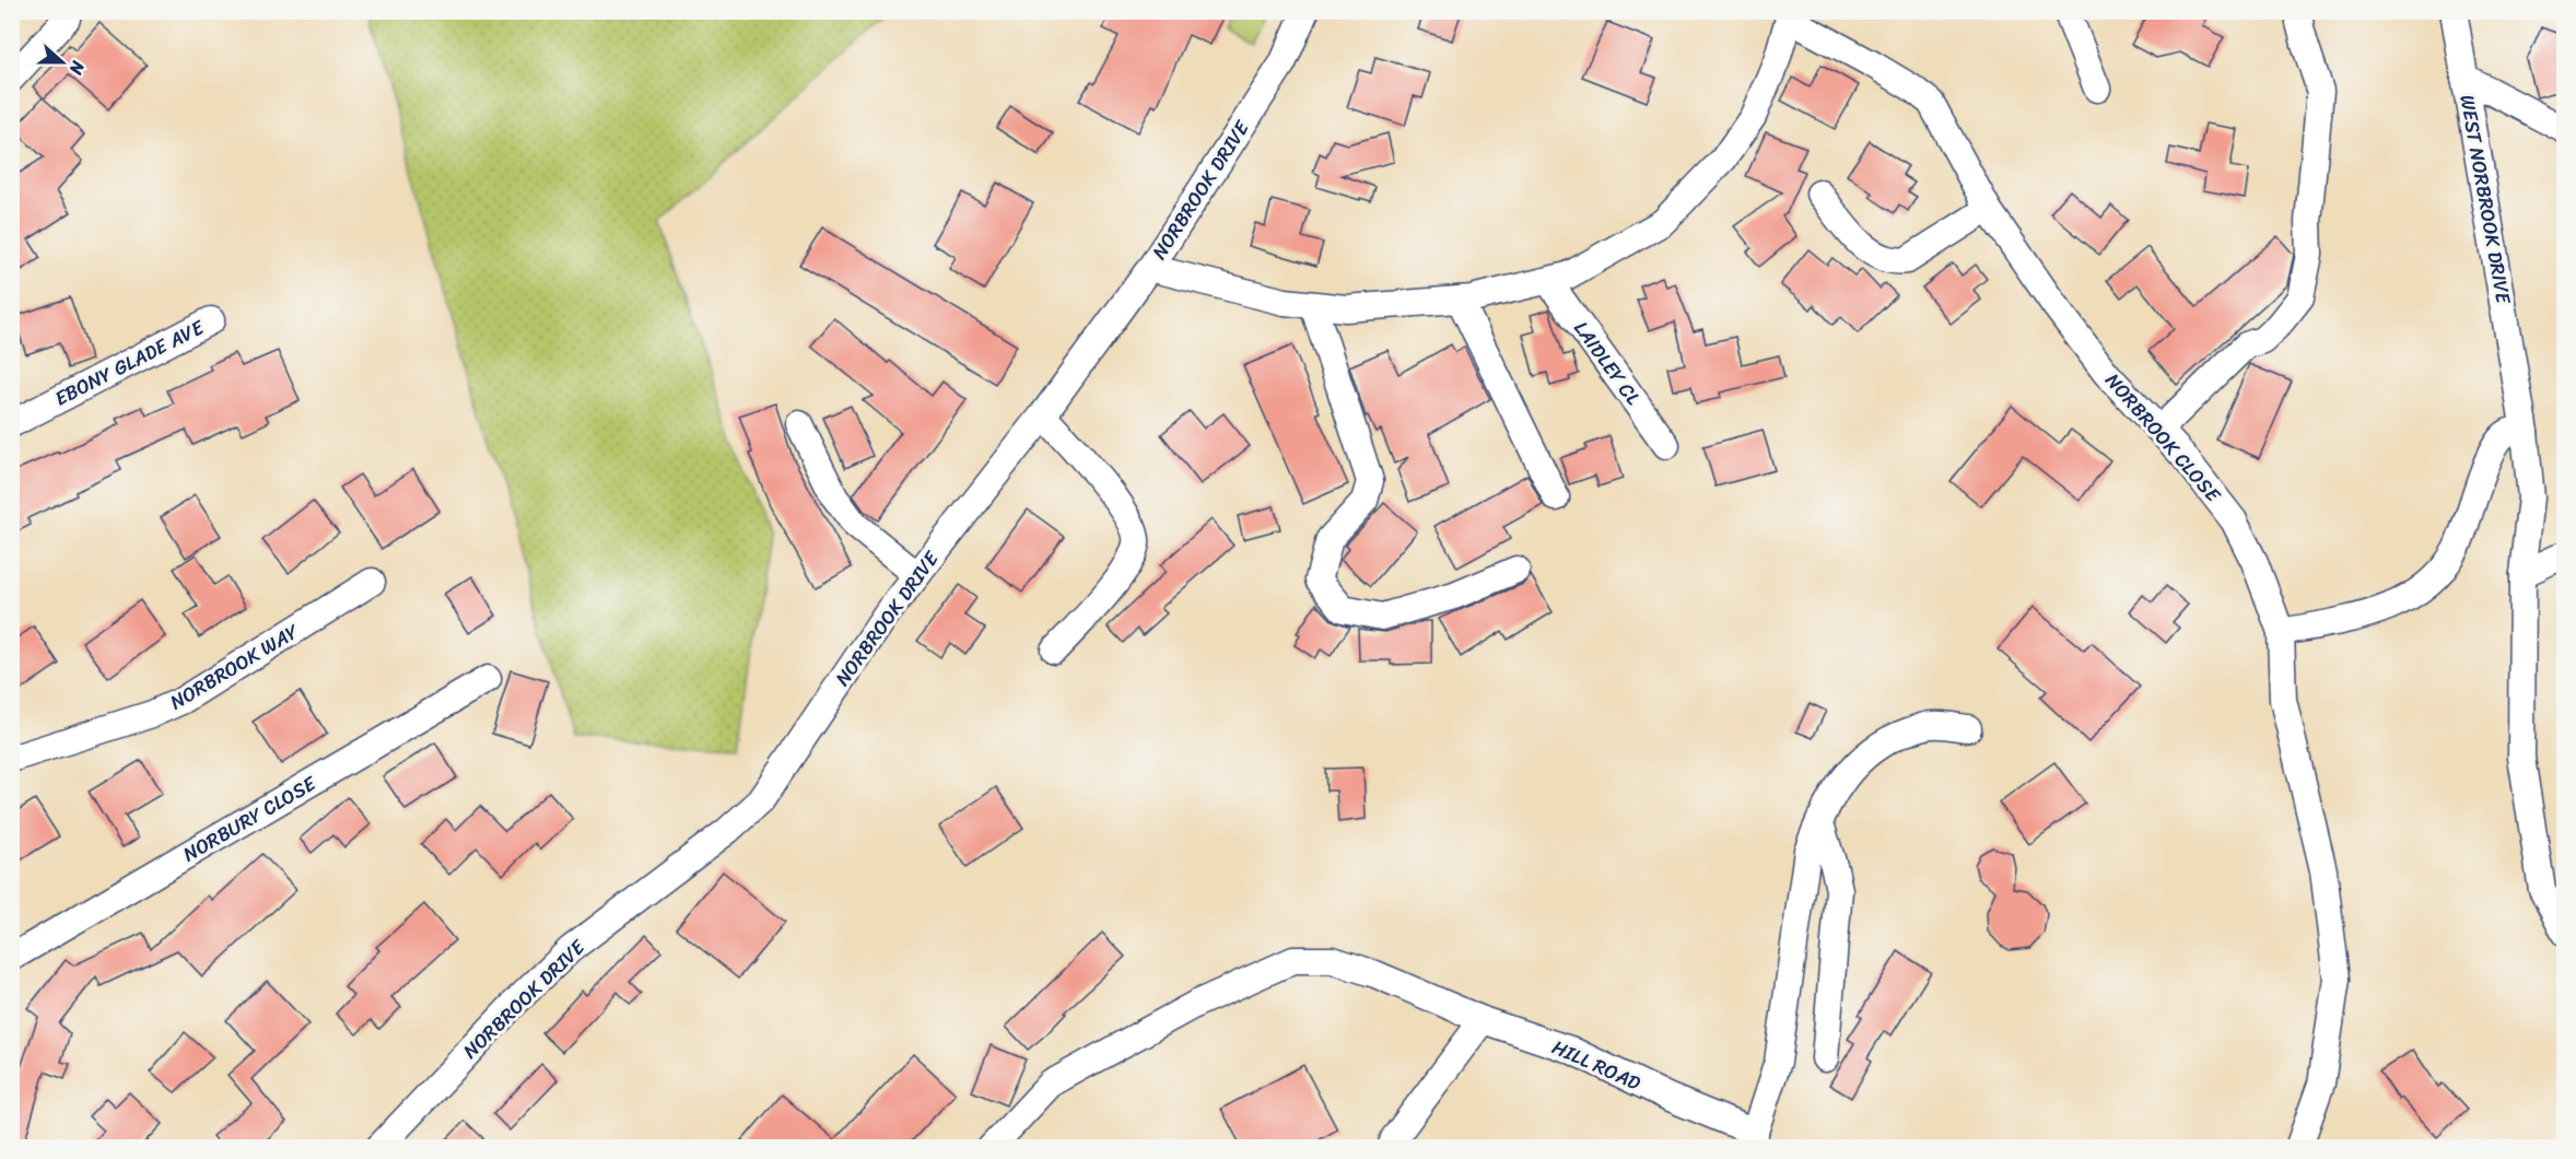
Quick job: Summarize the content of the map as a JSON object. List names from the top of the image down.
{
  "streets": {
    "street": [
      "NORBROOK DRIVE",
      "WEST NORBROOK DRIVE",
      "EBONY GLADE AVE",
      "LAIDLEY CL",
      "NORBROOK CLOSE",
      "NORBROOK WAY",
      "NORBURY CLOSE",
      "HILL ROAD"
    ]
  },
  "north": "right"
}
